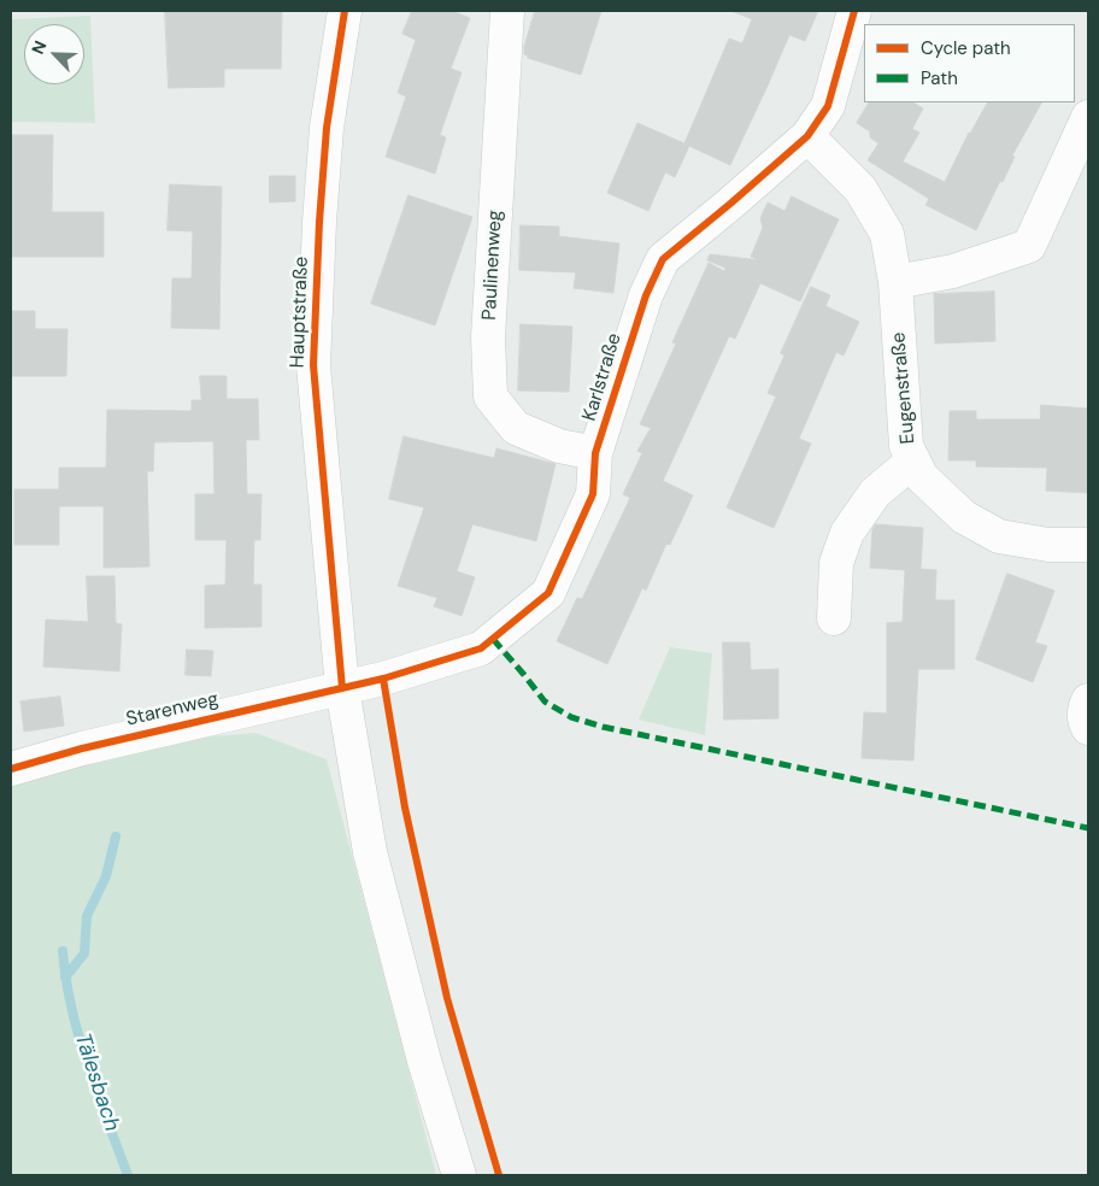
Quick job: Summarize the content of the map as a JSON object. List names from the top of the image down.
{
  "streets": {
    "street": [
      "Paulinenweg",
      "Hauptstraße",
      "Karlstraße",
      "Eugenstraße",
      "Starenweg"
    ]
  },
  "crossings": [
    ["Paulinenweg", "Karlstraße"],
    ["Hauptstraße", "Karlstraße"],
    ["Hauptstraße", "Starenweg"],
    ["Karlstraße", "Eugenstraße"],
    ["Karlstraße", "Starenweg"]
  ],
  "water": ["Tälesbach"],
  "legend": ["Cycle path", "Path"],
  "north": "top left"
}
